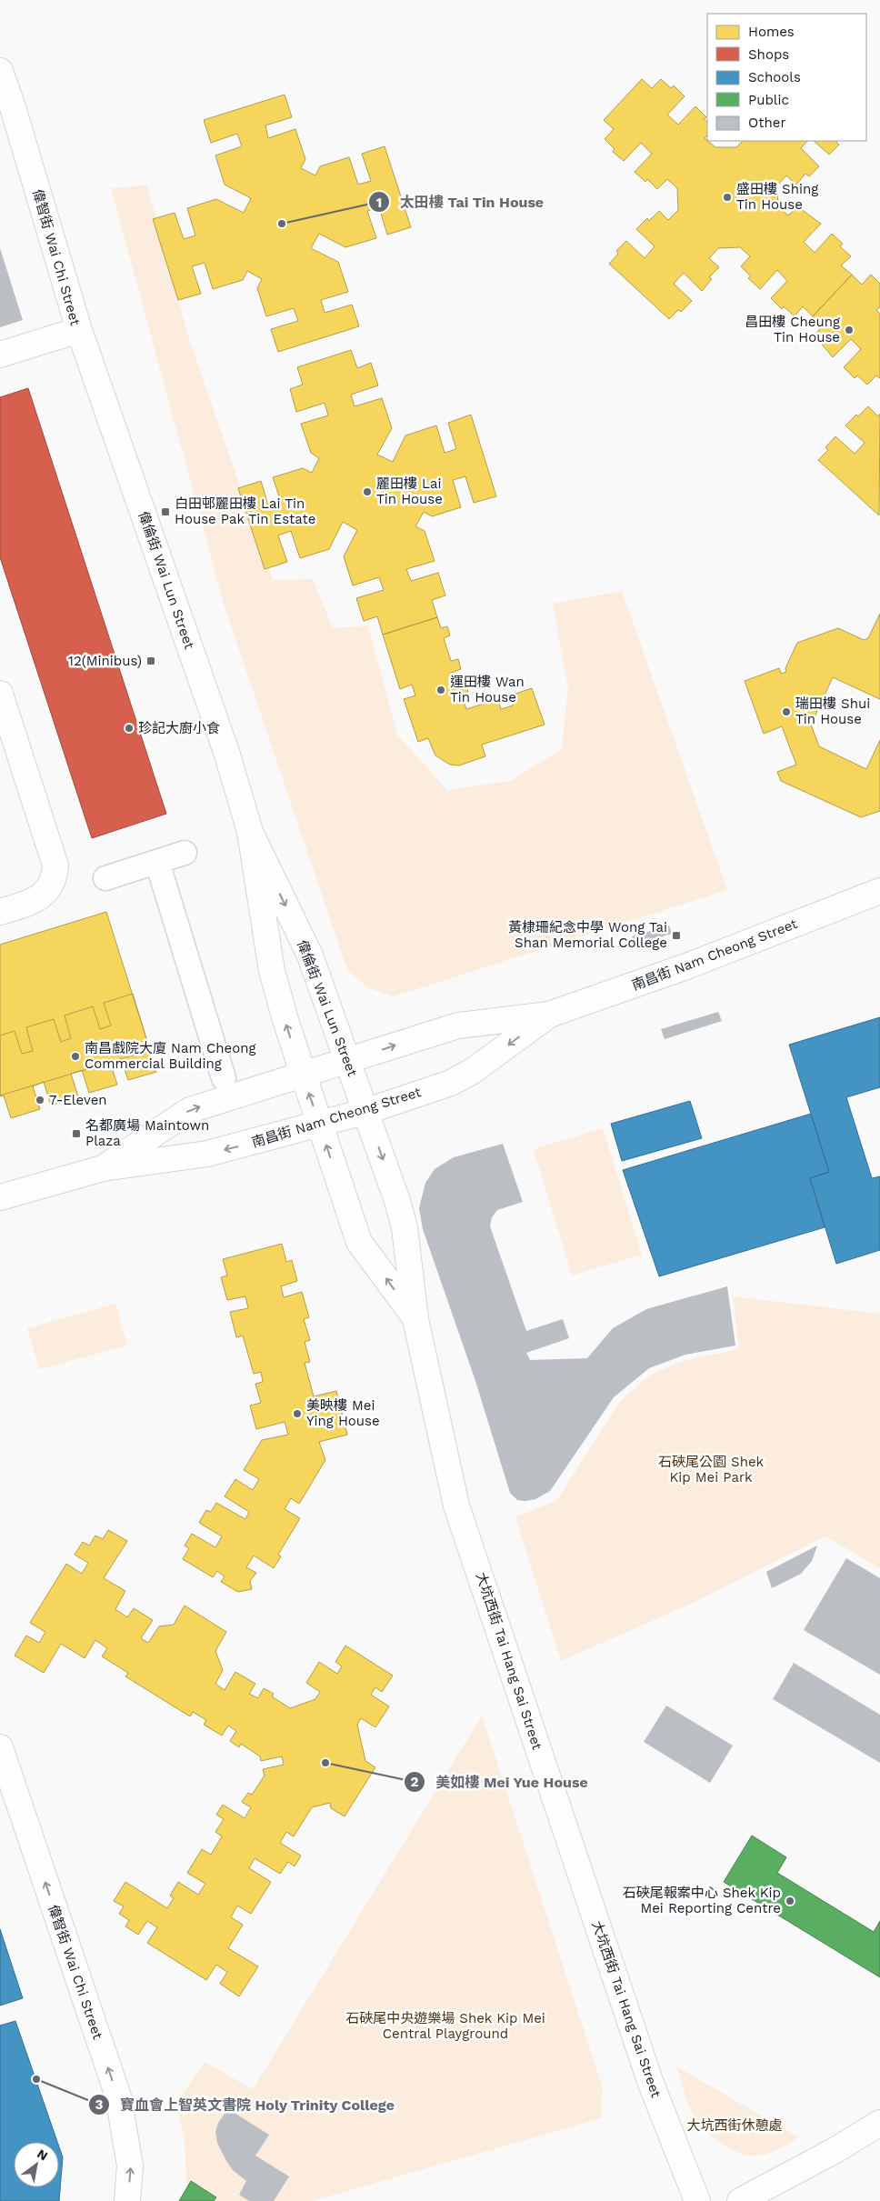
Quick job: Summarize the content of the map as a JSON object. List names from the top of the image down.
{
  "streets": {
    "street": [
      "偉智街 Wai Chi Street",
      "偉倫街 Wai Lun Street",
      "南昌街 Nam Cheong Street",
      "大坑西街 Tai Hang Sai Street"
    ]
  },
  "crossings": [
    ["偉智街 Wai Chi Street", "偉倫街 Wai Lun Street"],
    ["偉倫街 Wai Lun Street", "南昌街 Nam Cheong Street"],
    ["偉倫街 Wai Lun Street", "大坑西街 Tai Hang Sai Street"],
    ["南昌街 Nam Cheong Street", "大坑西街 Tai Hang Sai Street"]
  ],
  "one_way": ["偉智街 Wai Chi Street"],
  "parks": ["石硤尾公園 Shek Kip Mei Park", "石硤尾中央遊樂場 Shek Kip Mei Central Playground", "大坑西街休憩處"],
  "places": {
    "other": [
      "盛田樓 Shing Tin House",
      "太田樓 Tai Tin House",
      "昌田樓 Cheung Tin House",
      "麗田樓 Lai Tin House",
      "運田樓 Wan Tin House",
      "瑞田樓 Shui Tin House",
      "珍記大廚小食",
      "南昌戲院大廈 Nam Cheong Commercial Building",
      "7-Eleven",
      "美映樓 Mei Ying House",
      "美如樓 Mei Yue House",
      "石硤尾報案中心 Shek Kip Mei Reporting Centre",
      "寶血會上智英文書院 Holy Trinity College"
    ],
    "transit": [
      "白田邨麗田樓 Lai Tin House Pak Tin Estate",
      "12(Minibus)",
      "黃棣珊紀念中學 Wong Tai Shan Memorial College",
      "名都廣場 Maintown Plaza"
    ]
  },
  "legend": [
    "Homes",
    "Shops",
    "Schools",
    "Public",
    "Other"
  ],
  "north": "top right"
}
